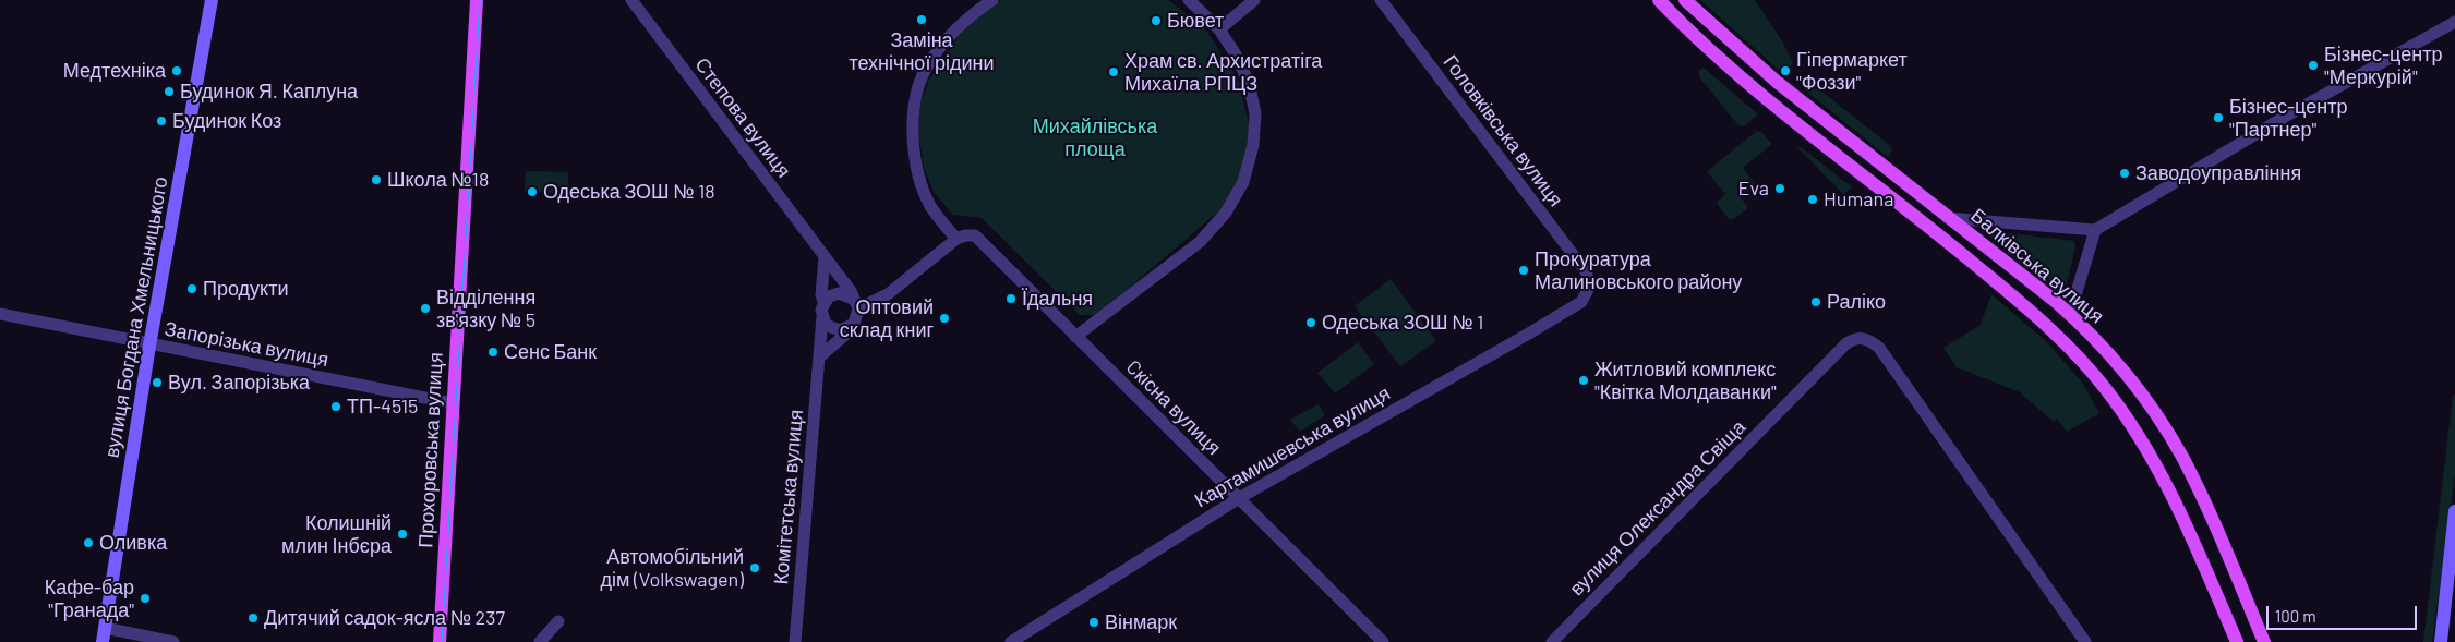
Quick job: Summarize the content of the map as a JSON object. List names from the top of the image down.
{
  "streets": {
    "main road": ["Балківська вулиця", "вулиця Богдана Хмельницького", "Прохоровська вулиця"],
    "street": [
      "Степова вулиця",
      "Головківська вулиця",
      "Запорізька вулиця",
      "Cкісна вулиця",
      "Картамишевська вулиця",
      "Комітетська вулиця",
      "вулиця Олександра Свіща"
    ]
  },
  "crossings": [
    ["Степова вулиця", "Комітетська вулиця"],
    ["Головківська вулиця", "Картамишевська вулиця"],
    ["вулиця Богдана Хмельницького", "Запорізька вулиця"],
    ["Запорізька вулиця", "Прохоровська вулиця"],
    ["Cкісна вулиця", "Картамишевська вулиця"]
  ],
  "parks": ["Михайлівська площа"],
  "places": [
    "Заміна технічної рідини",
    "Бювет",
    "Бізнес-центр \"Меркурій\"",
    "Медтехніка",
    "Гіпермаркет \"Фоззи\"",
    "Храм св. Архистратіга Михаїла РПЦЗ",
    "Будинок Я. Каплуна",
    "Бізнес-центр \"Партнер\"",
    "Будинок Коз",
    "Заводоуправління",
    "Школа №18",
    "Eva",
    "Одеська ЗОШ № 18",
    "Humana",
    "Прокуратура Малиновського району",
    "Продукти",
    "Їдальня",
    "Раліко",
    "Відділення зв'язку № 5",
    "Оптовий склад книг",
    "Одеська ЗОШ № 1",
    "Сенс Банк",
    "Житловий комплекс \"Квітка Молдаванки\"",
    "Вул. Запорізька",
    "ТП-4515",
    "Колишній млин Інбєра",
    "Оливка",
    "Автомобільний дім (Volkswagen)",
    "Кафе-бар \"Гранада\"",
    "Дитячий садок-ясла № 237",
    "Вінмарк"
  ],
  "scale_bar": "100 m"
}
